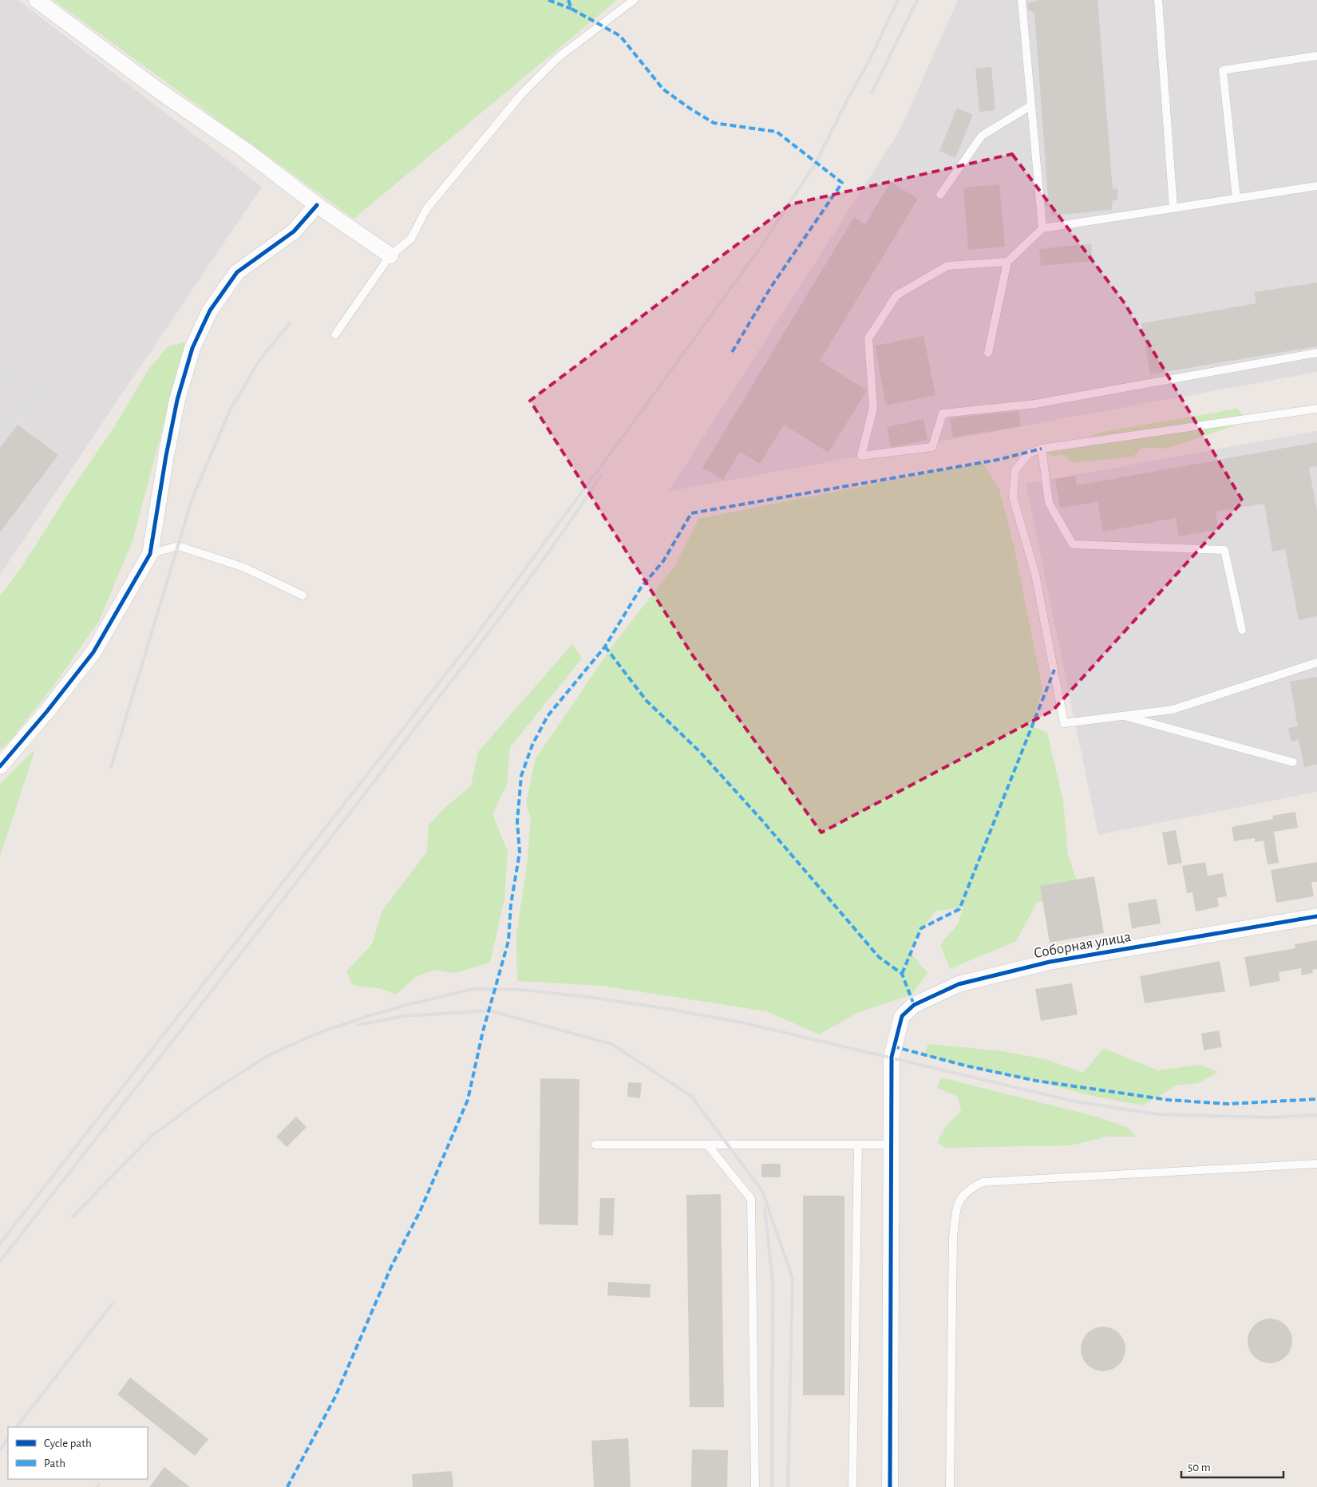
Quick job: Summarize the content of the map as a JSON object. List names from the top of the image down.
{
  "streets": {
    "street": ["Соборная улица"]
  },
  "legend": ["Cycle path", "Path"],
  "scale_bar": "50 m"
}
